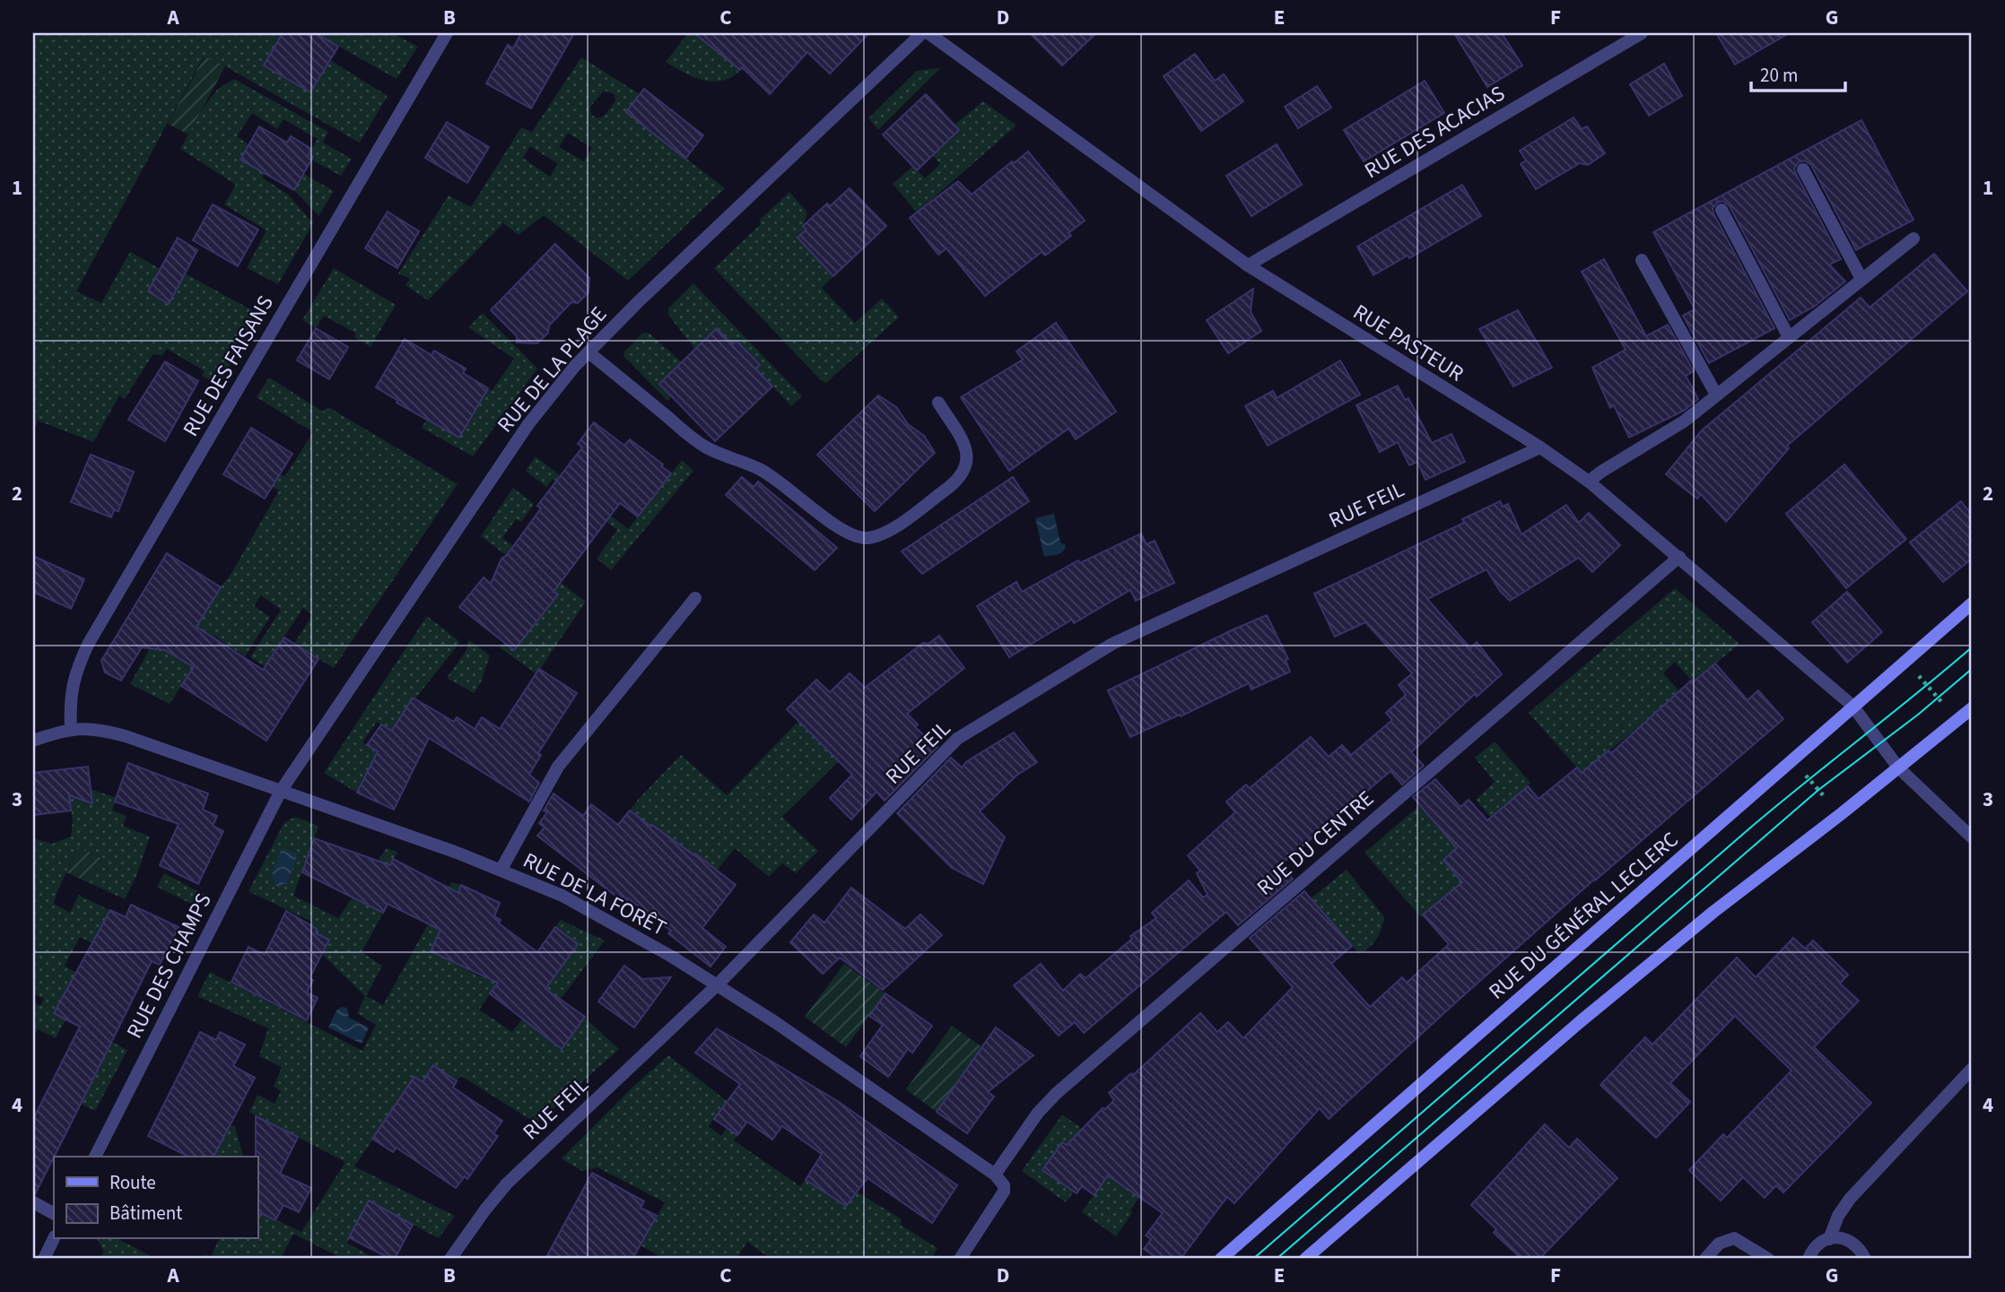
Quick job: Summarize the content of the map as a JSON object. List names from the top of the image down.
{
  "streets": {
    "main road": ["RUE DU GÉNÉRAL LECLERC"],
    "street": [
      "RUE DES ACACIAS",
      "RUE PASTEUR",
      "RUE DES FAISANS",
      "RUE DE LA PLAGE",
      "RUE FEIL",
      "RUE DU CENTRE",
      "RUE DE LA FORÊT",
      "RUE DES CHAMPS"
    ]
  },
  "crossings": [
    ["RUE DES ACACIAS", "RUE PASTEUR"],
    ["RUE PASTEUR", "RUE FEIL"],
    ["RUE PASTEUR", "RUE DU CENTRE"],
    ["RUE PASTEUR", "RUE DU GÉNÉRAL LECLERC"],
    ["RUE DES FAISANS", "RUE DE LA FORÊT"],
    ["RUE DE LA PLAGE", "RUE DE LA FORÊT"],
    ["RUE DE LA PLAGE", "RUE DES CHAMPS"],
    ["RUE FEIL", "RUE DE LA FORÊT"],
    ["RUE DU CENTRE", "RUE DE LA FORÊT"],
    ["RUE DE LA FORÊT", "RUE DES CHAMPS"]
  ],
  "legend": ["Route", "Bâtiment"],
  "scale_bar": "20 m",
  "grid": {
    "columns": [
      "A",
      "B",
      "C",
      "D",
      "E",
      "F",
      "G"
    ],
    "rows": [
      "1",
      "2",
      "3",
      "4"
    ]
  }
}
